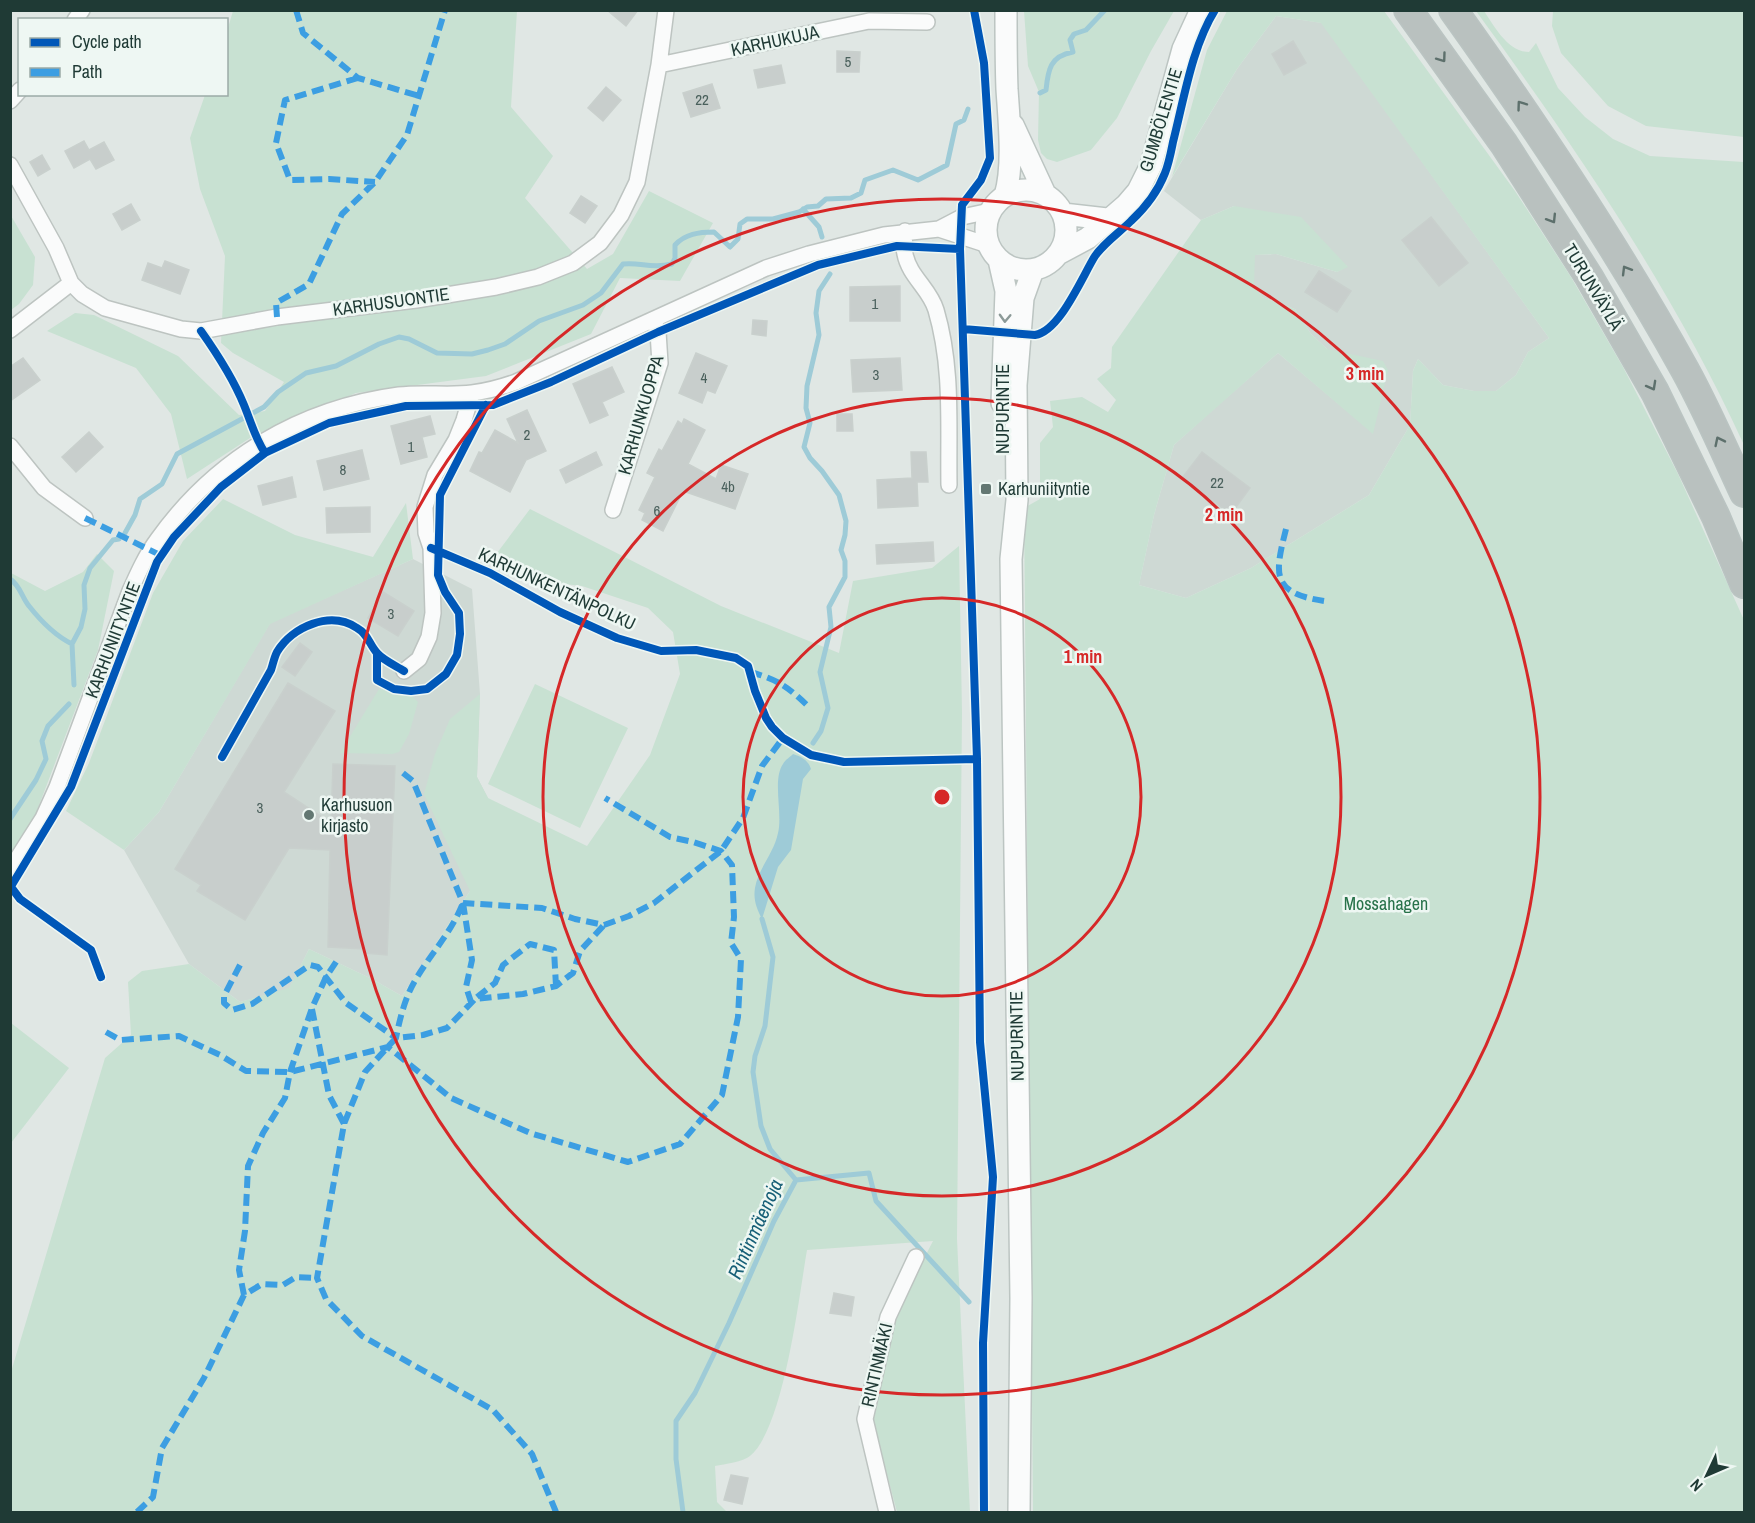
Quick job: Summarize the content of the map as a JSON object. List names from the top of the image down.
{
  "streets": {
    "highway": ["TURUNVÄYLÄ"],
    "main road": ["GUMBÖLENTIE", "NUPURINTIE"],
    "street": [
      "KARHUKUJA",
      "KARHUSUONTIE",
      "KARHUNKUOPPA",
      "KARHUNIITYNTIE",
      "RINTINMÄKI"
    ],
    "cycle path": ["KARHUNKENTÄNPOLKU"]
  },
  "crossings": [
    ["KARHUKUJA", "KARHUSUONTIE"],
    ["GUMBÖLENTIE", "NUPURINTIE"],
    ["GUMBÖLENTIE", "KARHUNIITYNTIE"],
    ["NUPURINTIE", "KARHUNIITYNTIE"],
    ["KARHUNKUOPPA", "KARHUNIITYNTIE"]
  ],
  "water": ["Rintinmäenoja"],
  "parks": ["Mossahagen"],
  "places": {
    "transit": ["Karhuniityntie"],
    "other": ["Karhusuon kirjasto"]
  },
  "house_numbers": [
    "5",
    "22",
    "1",
    "3",
    "4",
    "2",
    "1",
    "8",
    "22",
    "4b",
    "6",
    "3",
    "3"
  ],
  "legend": ["Cycle path", "Path"],
  "north": "bottom left",
  "rings": ["3 min", "2 min", "1 min"]
}
